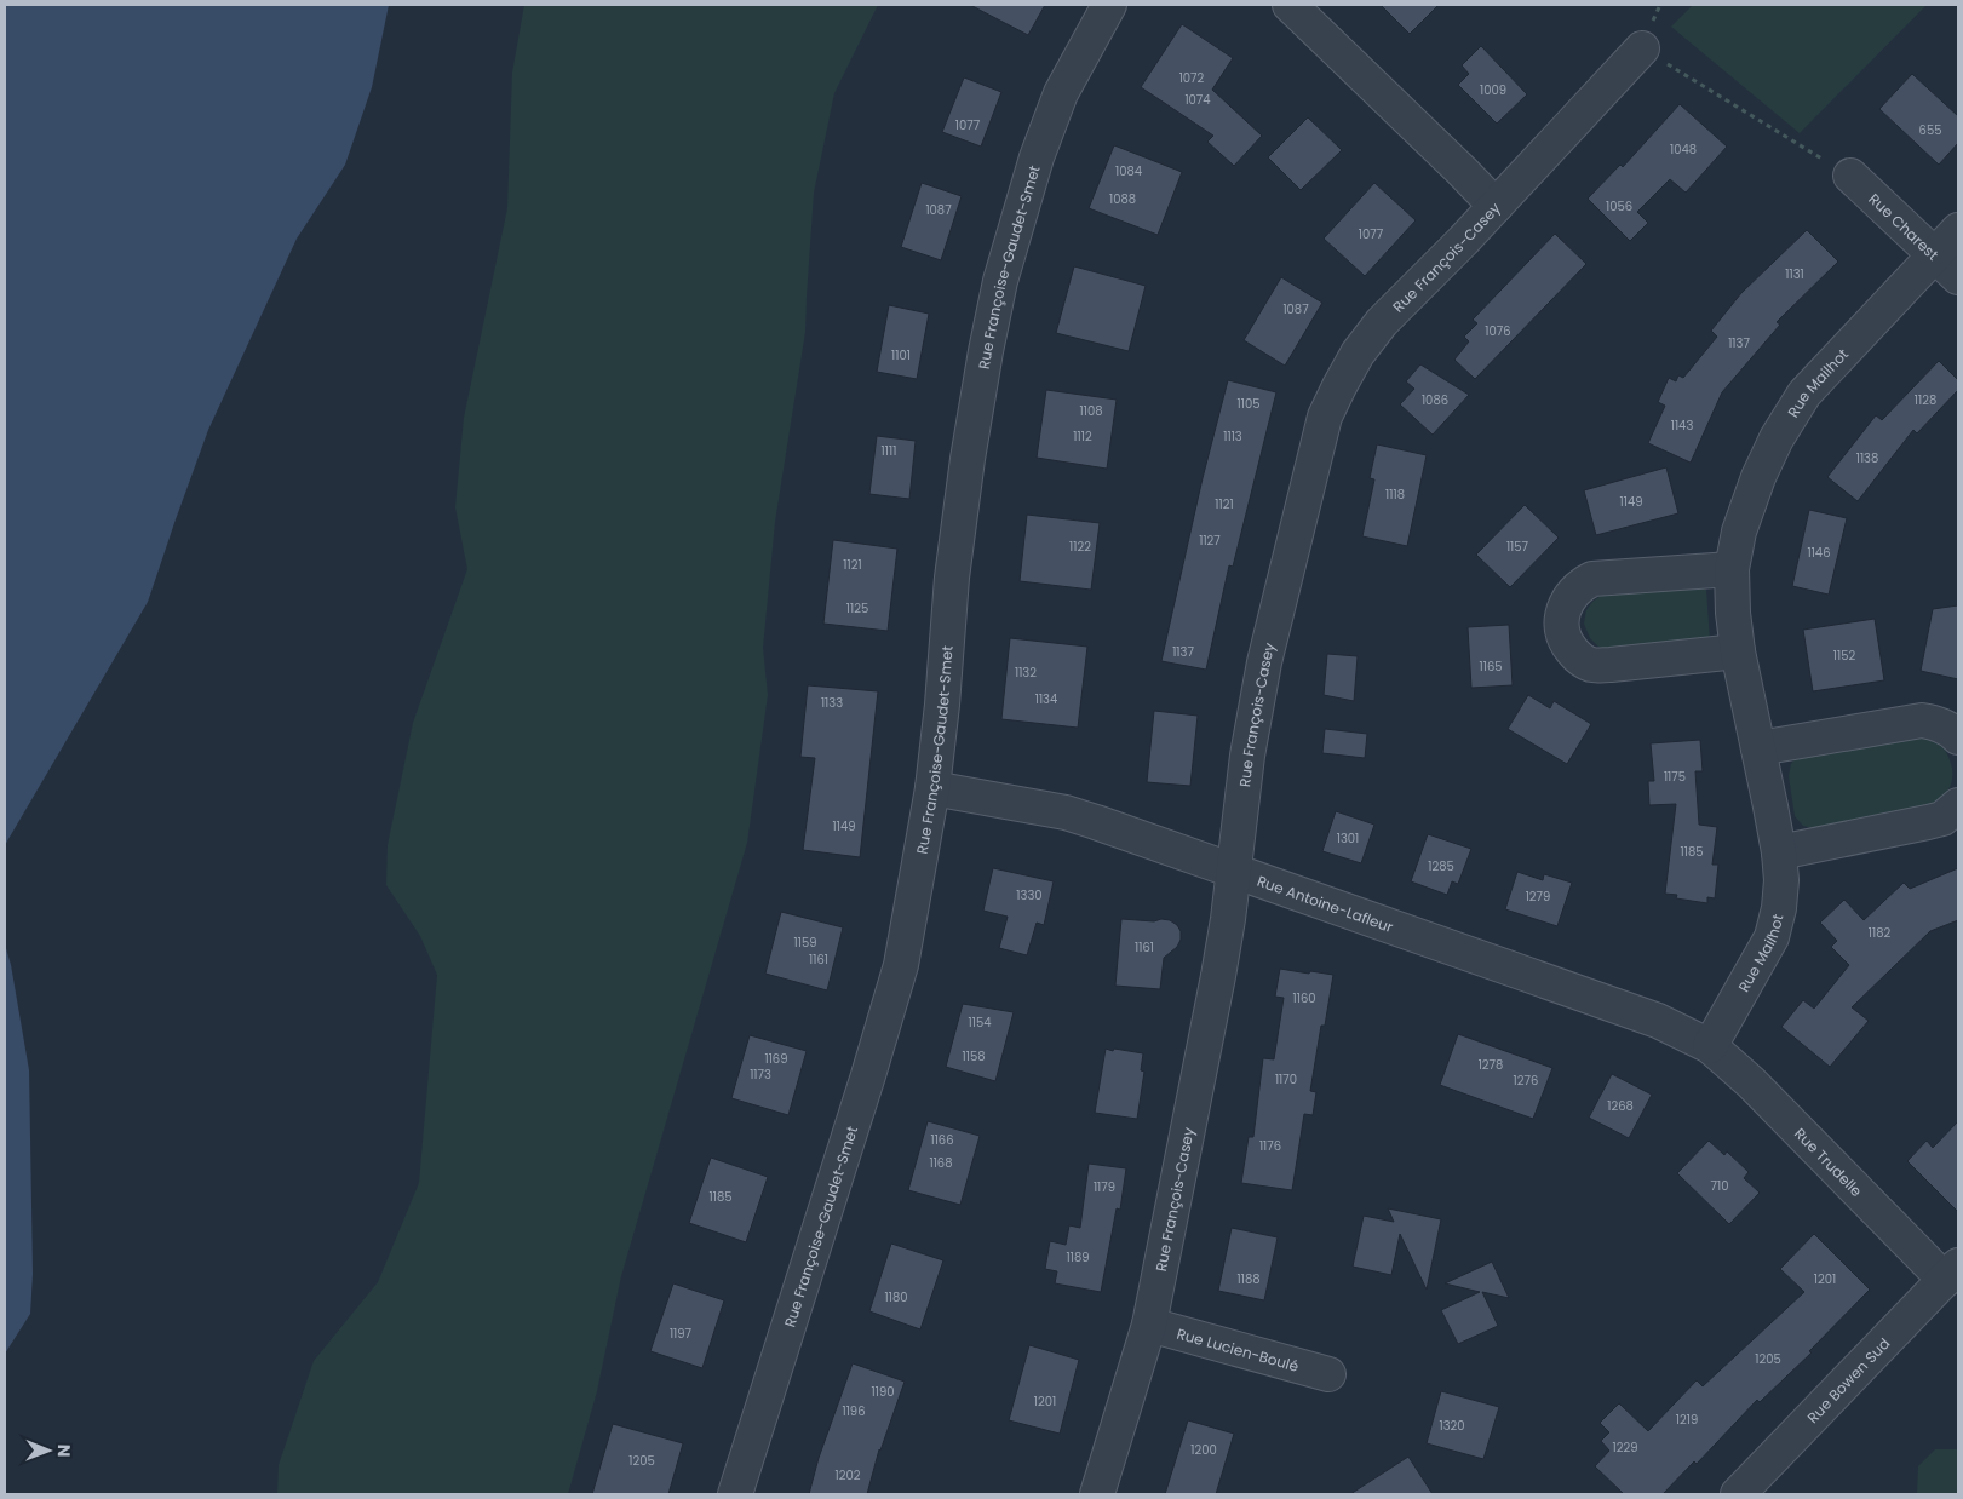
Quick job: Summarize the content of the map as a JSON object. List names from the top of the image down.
{
  "streets": {
    "street": [
      "Rue Charest",
      "Rue François-Casey",
      "Rue Françoise-Gaudet-Smet",
      "Rue Mailhot",
      "Rue Antoine-Lafleur",
      "Rue Trudelle",
      "Rue Lucien-Boulé",
      "Rue Bowen Sud"
    ]
  },
  "crossings": [
    ["Rue Charest", "Rue Mailhot"],
    ["Rue François-Casey", "Rue Antoine-Lafleur"],
    ["Rue François-Casey", "Rue Lucien-Boulé"],
    ["Rue Françoise-Gaudet-Smet", "Rue Antoine-Lafleur"],
    ["Rue Mailhot", "Rue Antoine-Lafleur"],
    ["Rue Mailhot", "Rue Trudelle"],
    ["Rue Antoine-Lafleur", "Rue Trudelle"],
    ["Rue Trudelle", "Rue Bowen Sud"]
  ],
  "house_numbers": [
    "1072",
    "1009",
    "1074",
    "1077",
    "655",
    "1048",
    "1084",
    "1088",
    "1056",
    "1087",
    "1077",
    "1131",
    "1087",
    "1076",
    "1137",
    "1101",
    "1086",
    "1128",
    "1105",
    "1108",
    "1143",
    "1112",
    "1113",
    "1111",
    "1138",
    "1118",
    "1149",
    "1121",
    "1127",
    "1122",
    "1157",
    "1146",
    "1121",
    "1125",
    "1137",
    "1152",
    "1165",
    "1132",
    "1134",
    "1133",
    "1175",
    "1149",
    "1301",
    "1185",
    "1285",
    "1330",
    "1279",
    "1182",
    "1159",
    "1161",
    "1161",
    "1160",
    "1154",
    "1158",
    "1169",
    "1278",
    "1173",
    "1170",
    "1276",
    "1268",
    "1166",
    "1176",
    "1168",
    "710",
    "1179",
    "1185",
    "1189",
    "1188",
    "1201",
    "1180",
    "1197",
    "1205",
    "1190",
    "1201",
    "1196",
    "1219",
    "1320",
    "1229",
    "1200",
    "1205",
    "1202"
  ],
  "north": "right"
}
